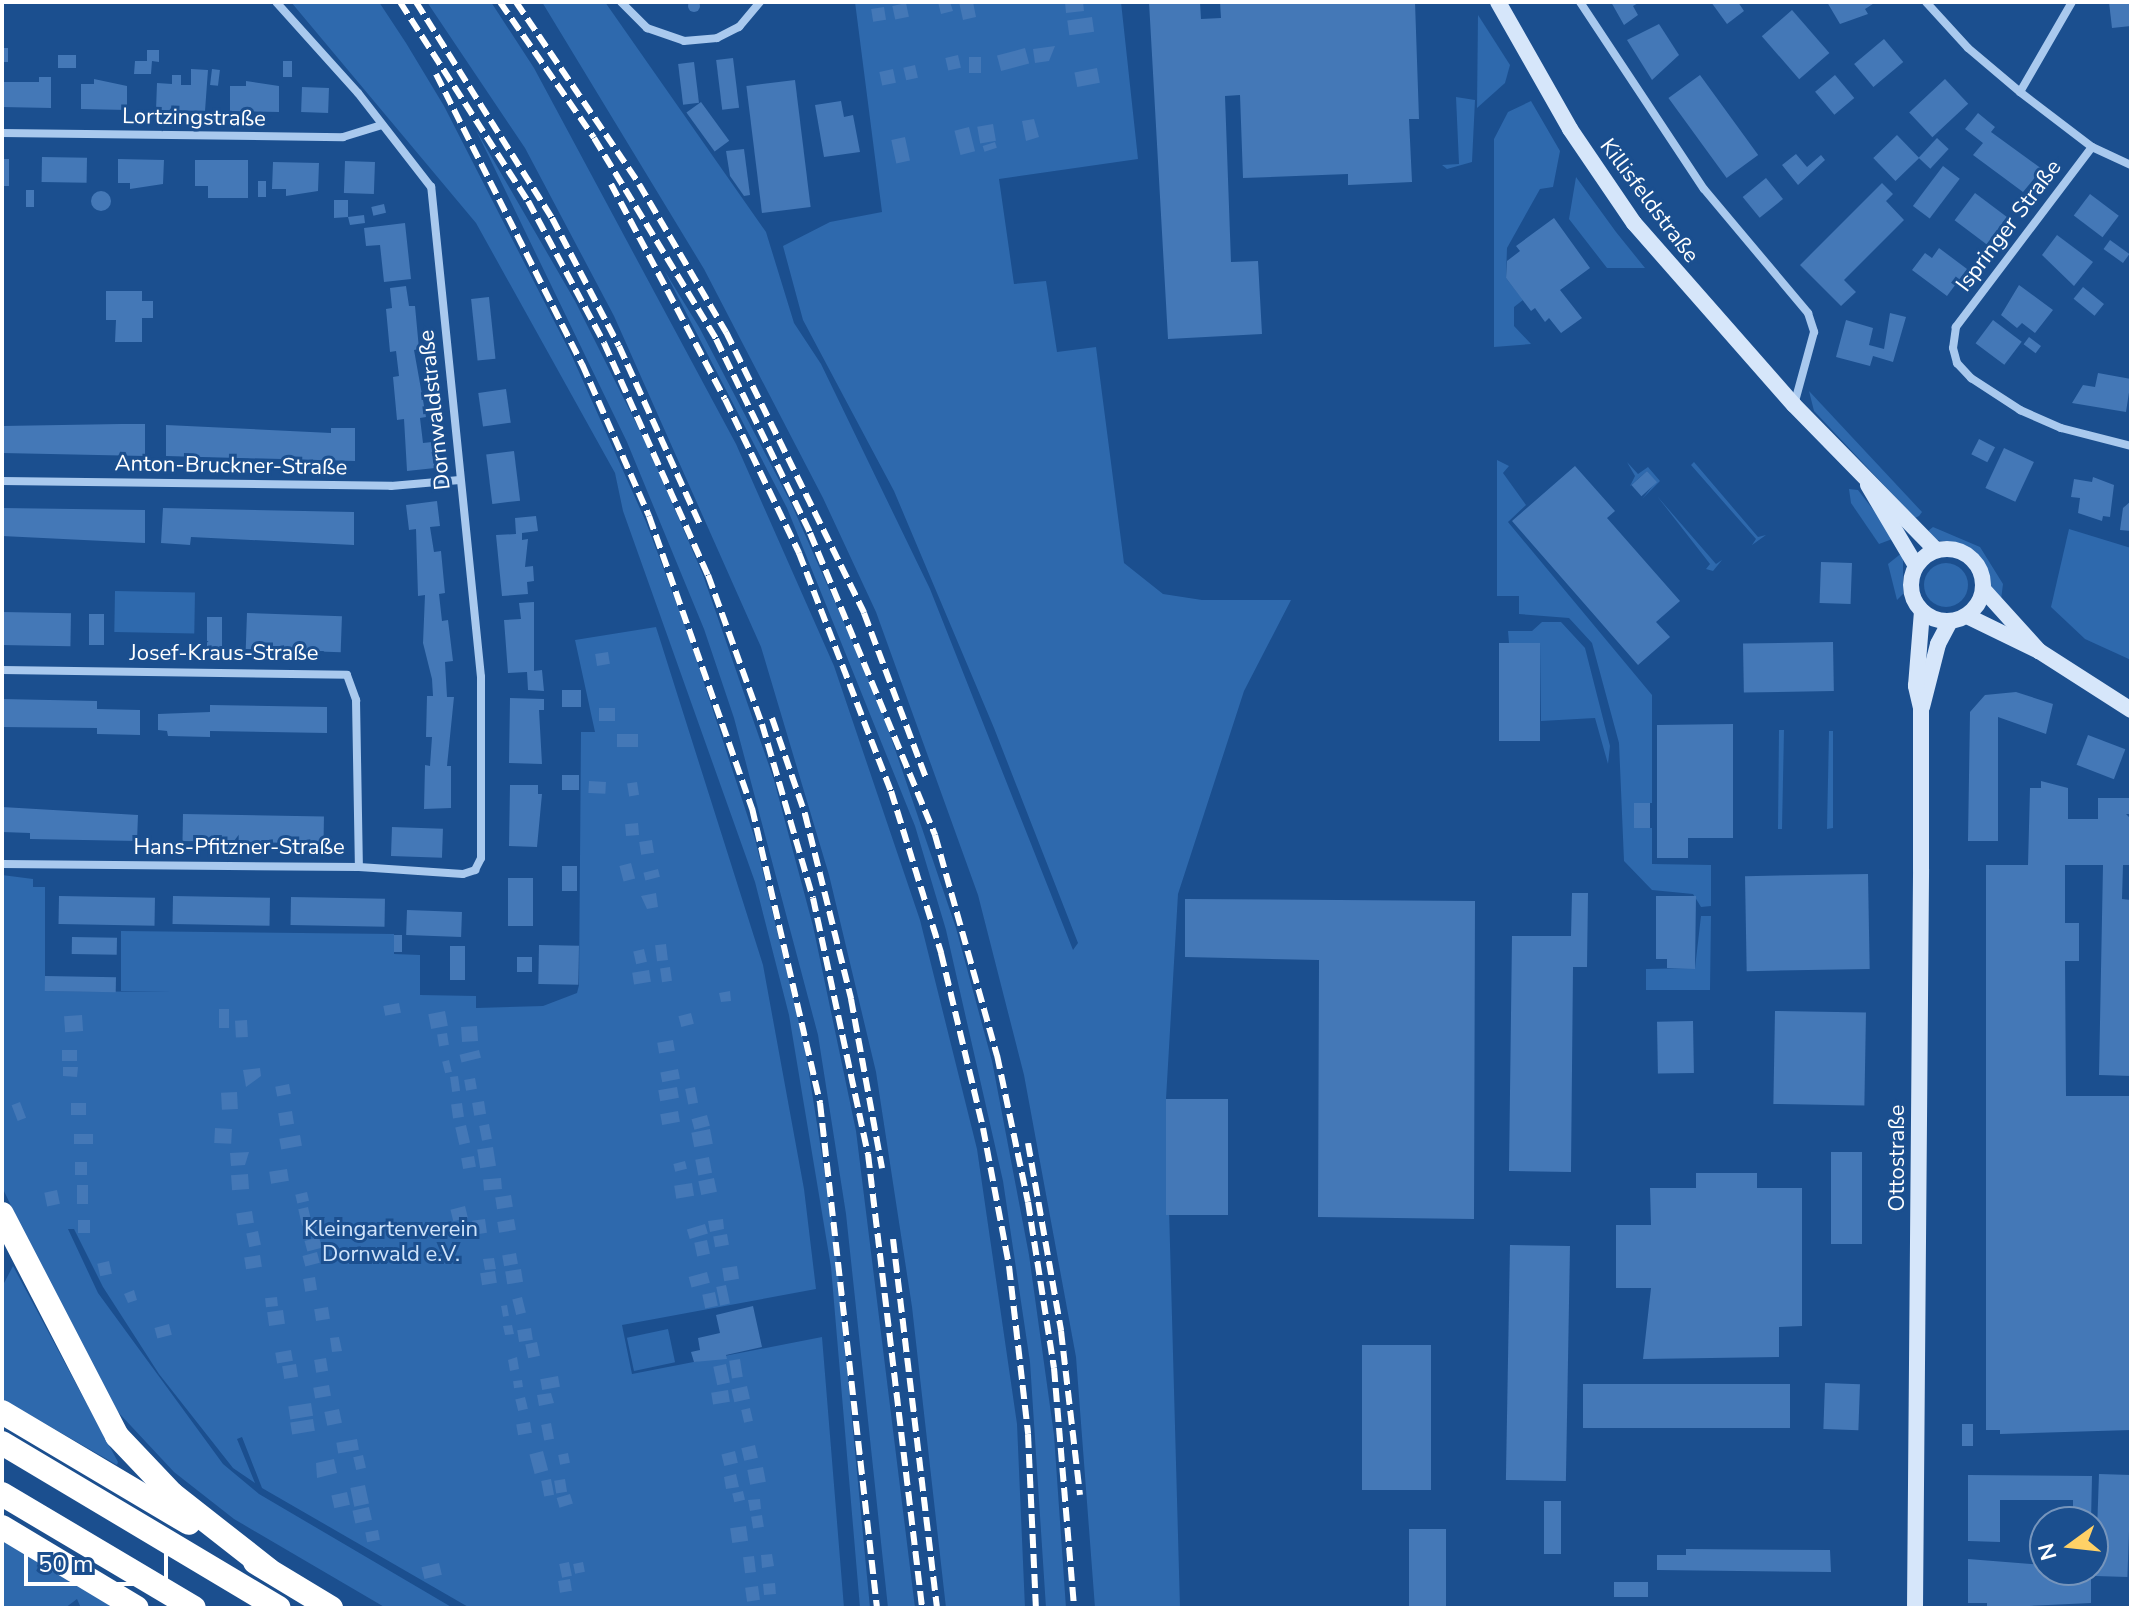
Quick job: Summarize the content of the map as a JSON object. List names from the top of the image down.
{
  "streets": {
    "main road": ["Killisfeldstraße", "Ottostraße"],
    "street": [
      "Lortzingstraße",
      "Ispringer Straße",
      "Dornwaldstraße",
      "Anton-Bruckner-Straße",
      "Josef-Kraus-Straße",
      "Hans-Pfitzner-Straße"
    ]
  },
  "crossings": [
    ["Lortzingstraße", "Dornwaldstraße"],
    ["Killisfeldstraße", "Ottostraße"],
    ["Dornwaldstraße", "Anton-Bruckner-Straße"],
    ["Dornwaldstraße", "Hans-Pfitzner-Straße"],
    ["Josef-Kraus-Straße", "Hans-Pfitzner-Straße"]
  ],
  "parks": ["Kleingartenverein Dornwald e.V."],
  "scale_bar": "50 m",
  "north": "left"
}
